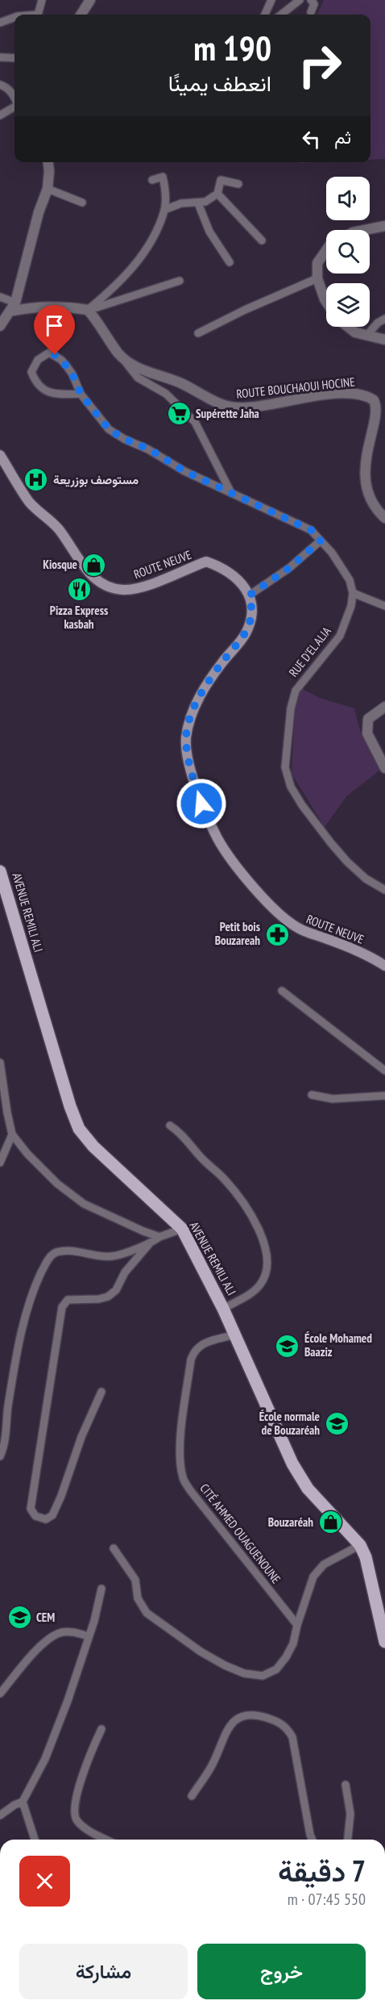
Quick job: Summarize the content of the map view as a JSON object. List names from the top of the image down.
{
  "streets": {
    "main road": ["ROUTE NEUVE", "AVENUE REMILI ALI"],
    "street": ["ROUTE BOUCHAOUI HOCINE", "RUE D'EL ALIA", "CITÉ AHMED OUAGUENOUNE"]
  },
  "crossings": [
    ["AVENUE REMILI ALI", "CITÉ AHMED OUAGUENOUNE"]
  ],
  "places": {
    "supermarket": ["Supérette Jaha"],
    "hospital": ["مستوصف بوزريعة"],
    "shop": ["Kiosque", "Bouzaréah"],
    "restaurant": ["Pizza Express kasbah"],
    "pharmacy": ["Petit bois Bouzareah"],
    "school or university": ["École Mohamed Baaziz", "École normale de Bouzaréah", "CEM"]
  },
  "page": {
    "turn": ["190 m", "انعطف يمينًا"],
    "then": "ثم",
    "heading": ["7 دقيقة", "550 m · 07:45"],
    "buttons": ["خروج", "مشاركة"]
  }
}
